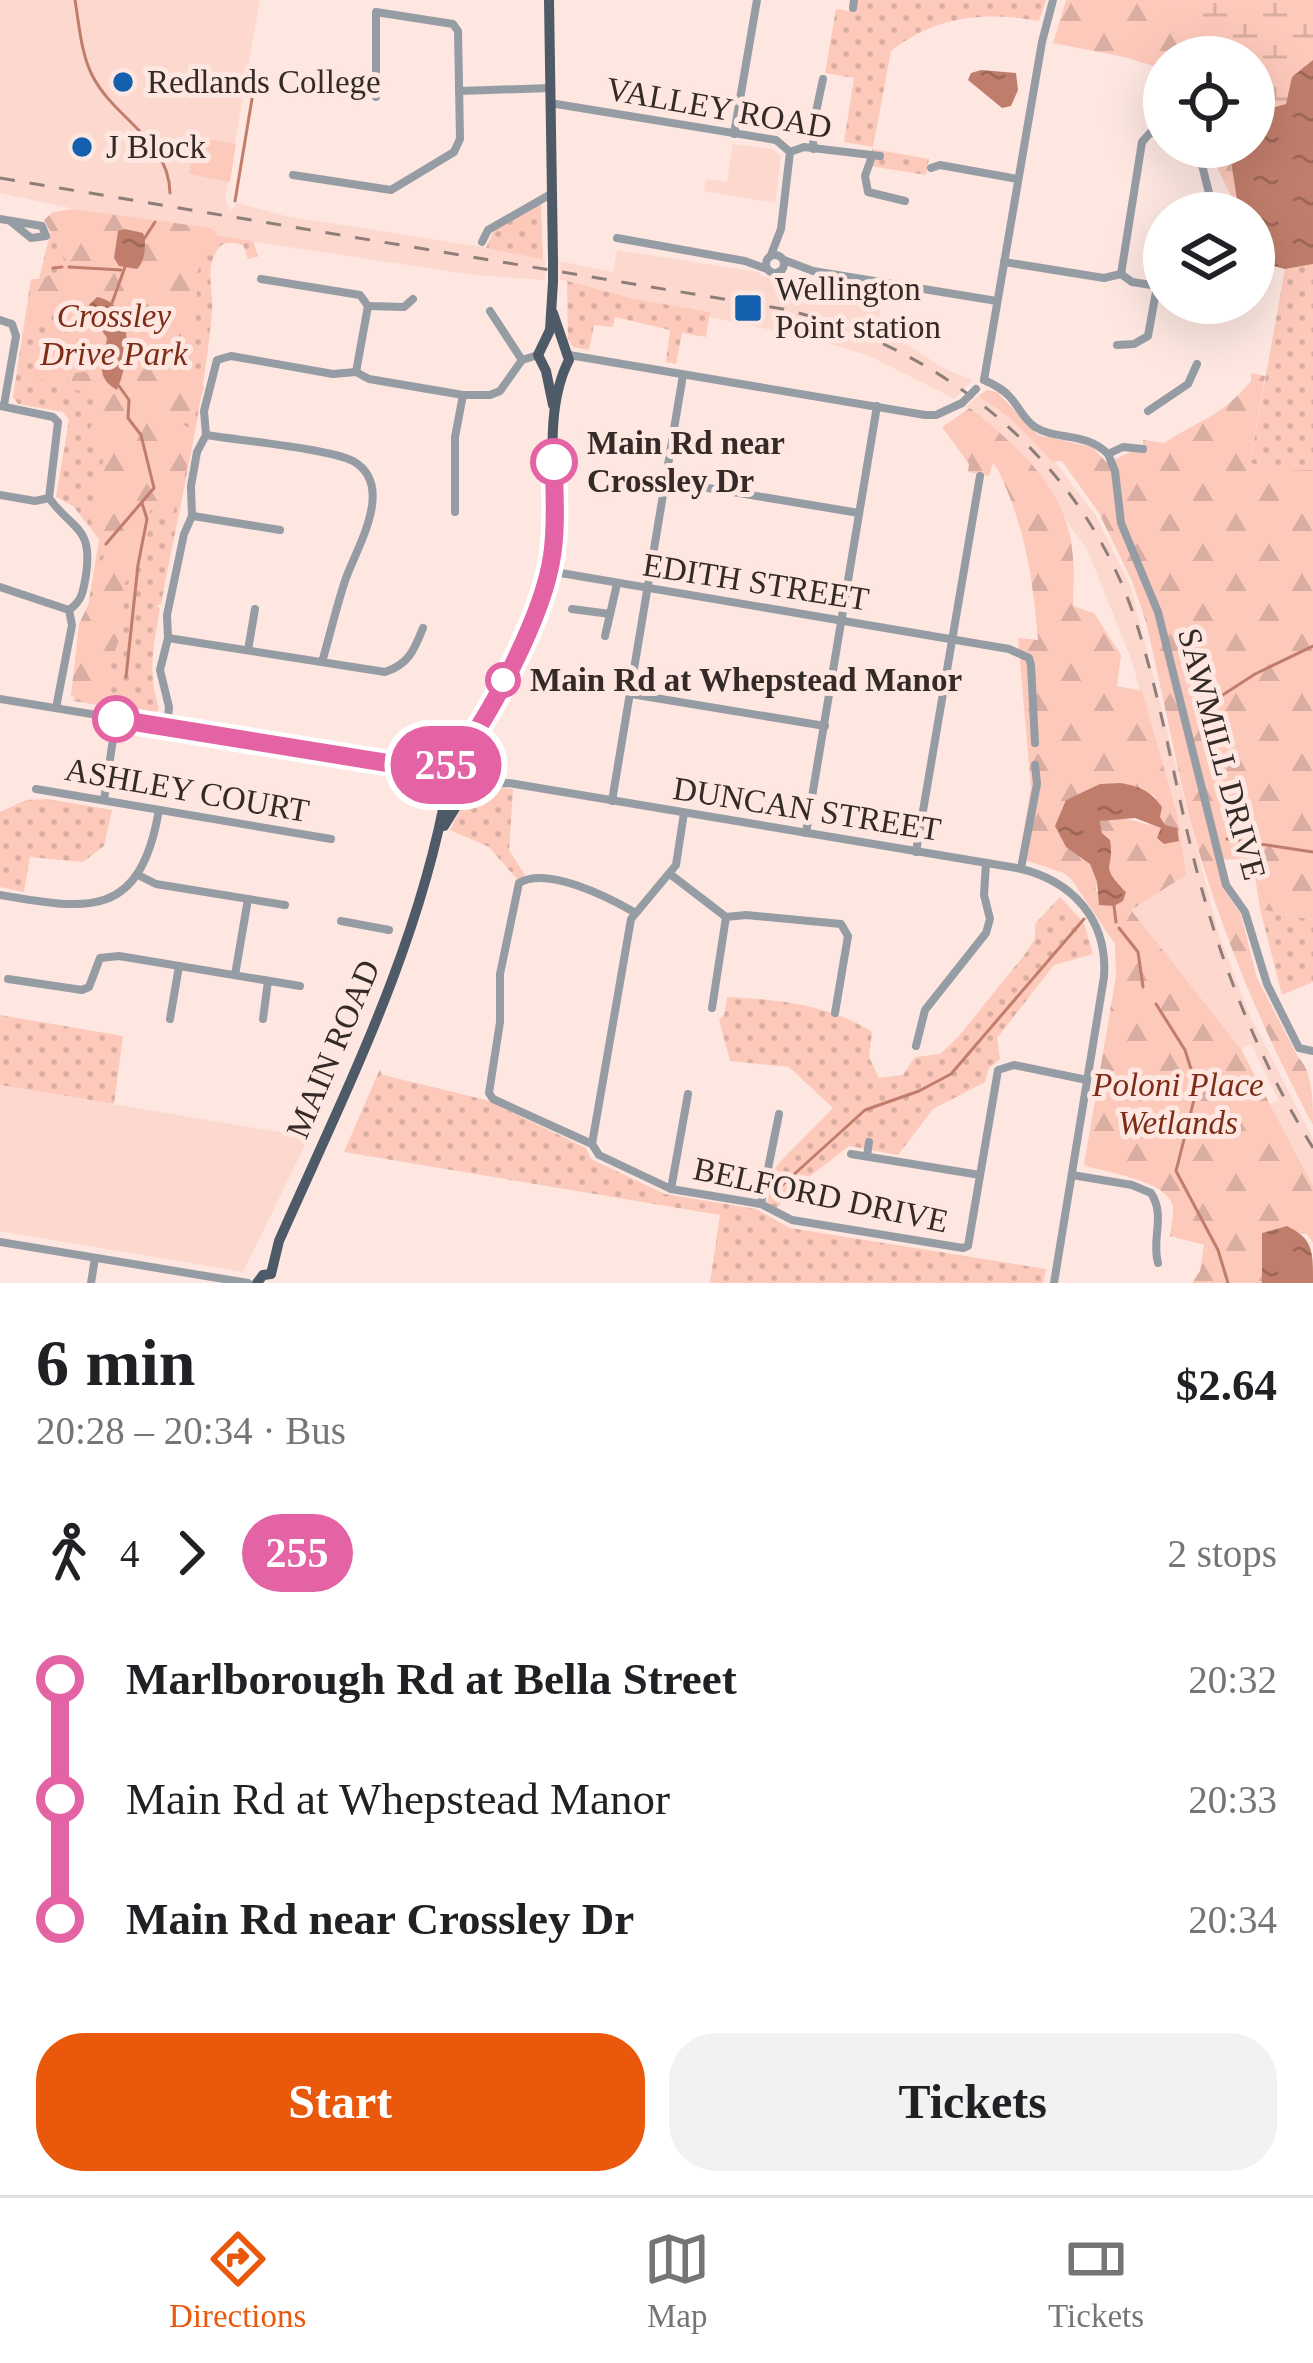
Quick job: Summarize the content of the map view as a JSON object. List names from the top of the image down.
{
  "streets": {
    "main road": ["MAIN ROAD"],
    "street": [
      "VALLEY ROAD",
      "EDITH STREET",
      "SAWMILL DRIVE",
      "ASHLEY COURT",
      "DUNCAN STREET",
      "BELFORD DRIVE"
    ]
  },
  "crossings": [
    ["DUNCAN STREET", "MAIN ROAD"],
    ["DUNCAN STREET", "BELFORD DRIVE"]
  ],
  "parks": ["Crossley Drive Park", "Poloni Place Wetlands"],
  "places": {
    "other": [
      "Redlands College",
      "J Block",
      "Main Rd near Crossley Dr",
      "Main Rd at Whepstead Manor"
    ],
    "transit": ["Wellington Point station"]
  },
  "lines": ["bus line 255"],
  "page": {
    "on_map": "255",
    "heading": ["6 min", "20:28 – 20:34 · Bus", "$2.64"],
    "legs": ["4", "255", "2 stops"],
    "list": [
      {
        "name": "Marlborough Rd at Bella Street",
        "value": "20:32"
      },
      {
        "name": "Main Rd at Whepstead Manor",
        "value": "20:33"
      },
      {
        "name": "Main Rd near Crossley Dr",
        "value": "20:34"
      }
    ],
    "buttons": ["Start", "Tickets"],
    "tabs": ["Directions", "Map", "Tickets"]
  }
}
